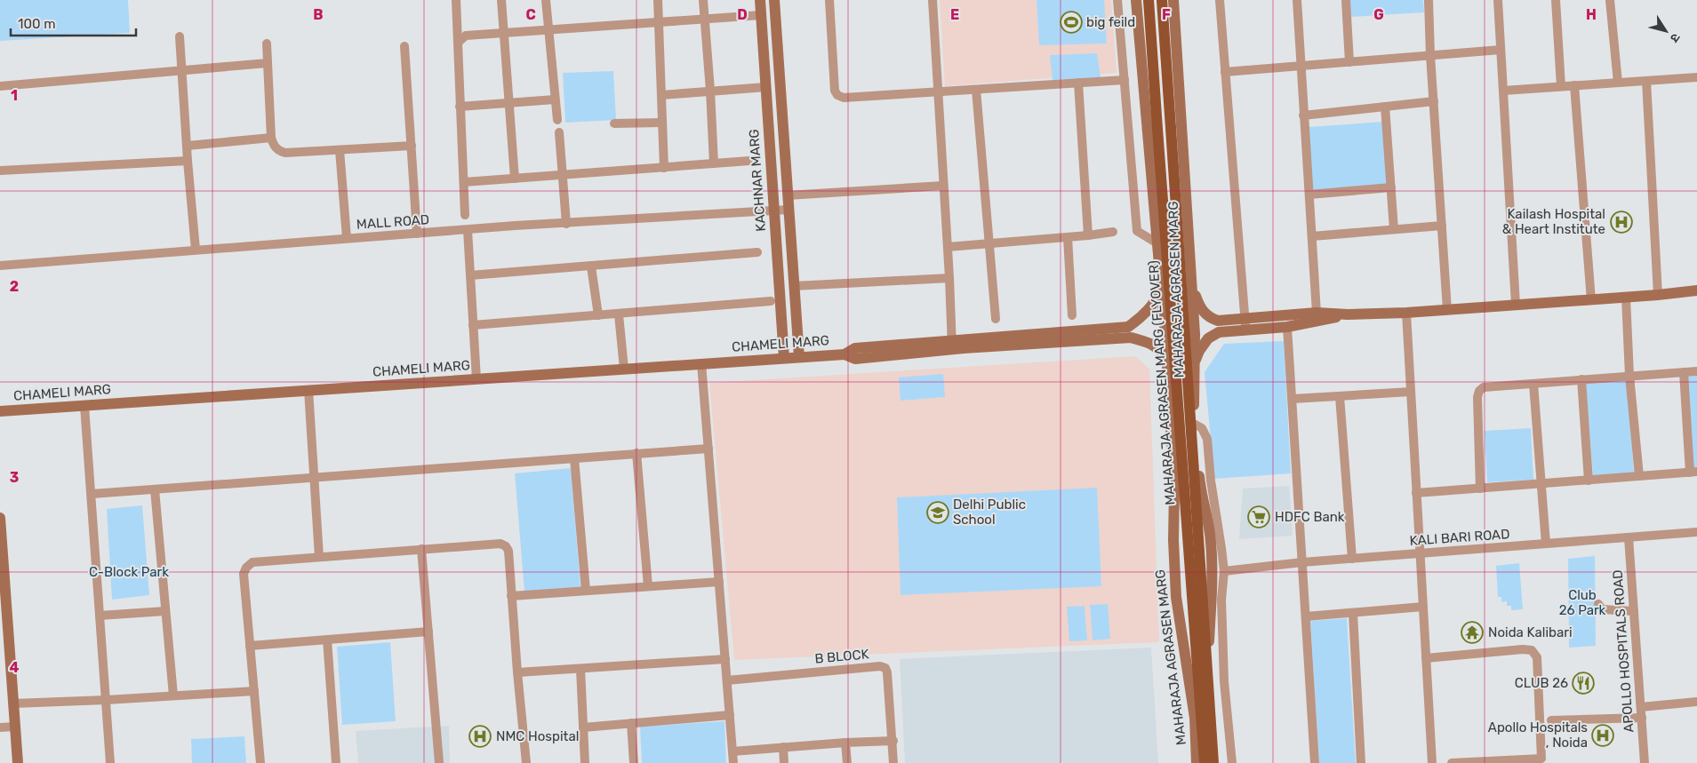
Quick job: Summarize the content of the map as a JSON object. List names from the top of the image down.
{
  "streets": {
    "main road": ["MAHARAJA AGRASEN MARG (FLYOVER)"],
    "street": [
      "KACHNAR MARG",
      "MALL ROAD",
      "MAHARAJA AGRASEN MARG",
      "CHAMELI MARG",
      "KALI BARI ROAD",
      "APOLLO HOSPITALS ROAD",
      "B BLOCK"
    ]
  },
  "crossings": [
    ["KACHNAR MARG", "MALL ROAD"],
    ["KACHNAR MARG", "CHAMELI MARG"],
    ["MAHARAJA AGRASEN MARG", "CHAMELI MARG"],
    ["MAHARAJA AGRASEN MARG", "MAHARAJA AGRASEN MARG (FLYOVER)"],
    ["KALI BARI ROAD", "APOLLO HOSPITALS ROAD"]
  ],
  "parks": ["C-Block Park", "Club 26 Park"],
  "places": {
    "sports": ["big feild"],
    "hospital": ["Kailash Hospital & Heart Institute", "Apollo Hospitals , Noida", "NMC Hospital"],
    "school or university": ["Delhi Public School"],
    "supermarket": ["HDFC Bank"],
    "temple": ["Noida Kalibari"],
    "restaurant": ["CLUB 26"]
  },
  "scale_bar": "100 m",
  "north": "bottom right",
  "grid": {
    "columns": [
      "B",
      "C",
      "D",
      "E",
      "F",
      "G",
      "H"
    ],
    "rows": [
      "1",
      "2",
      "3",
      "4"
    ]
  }
}
